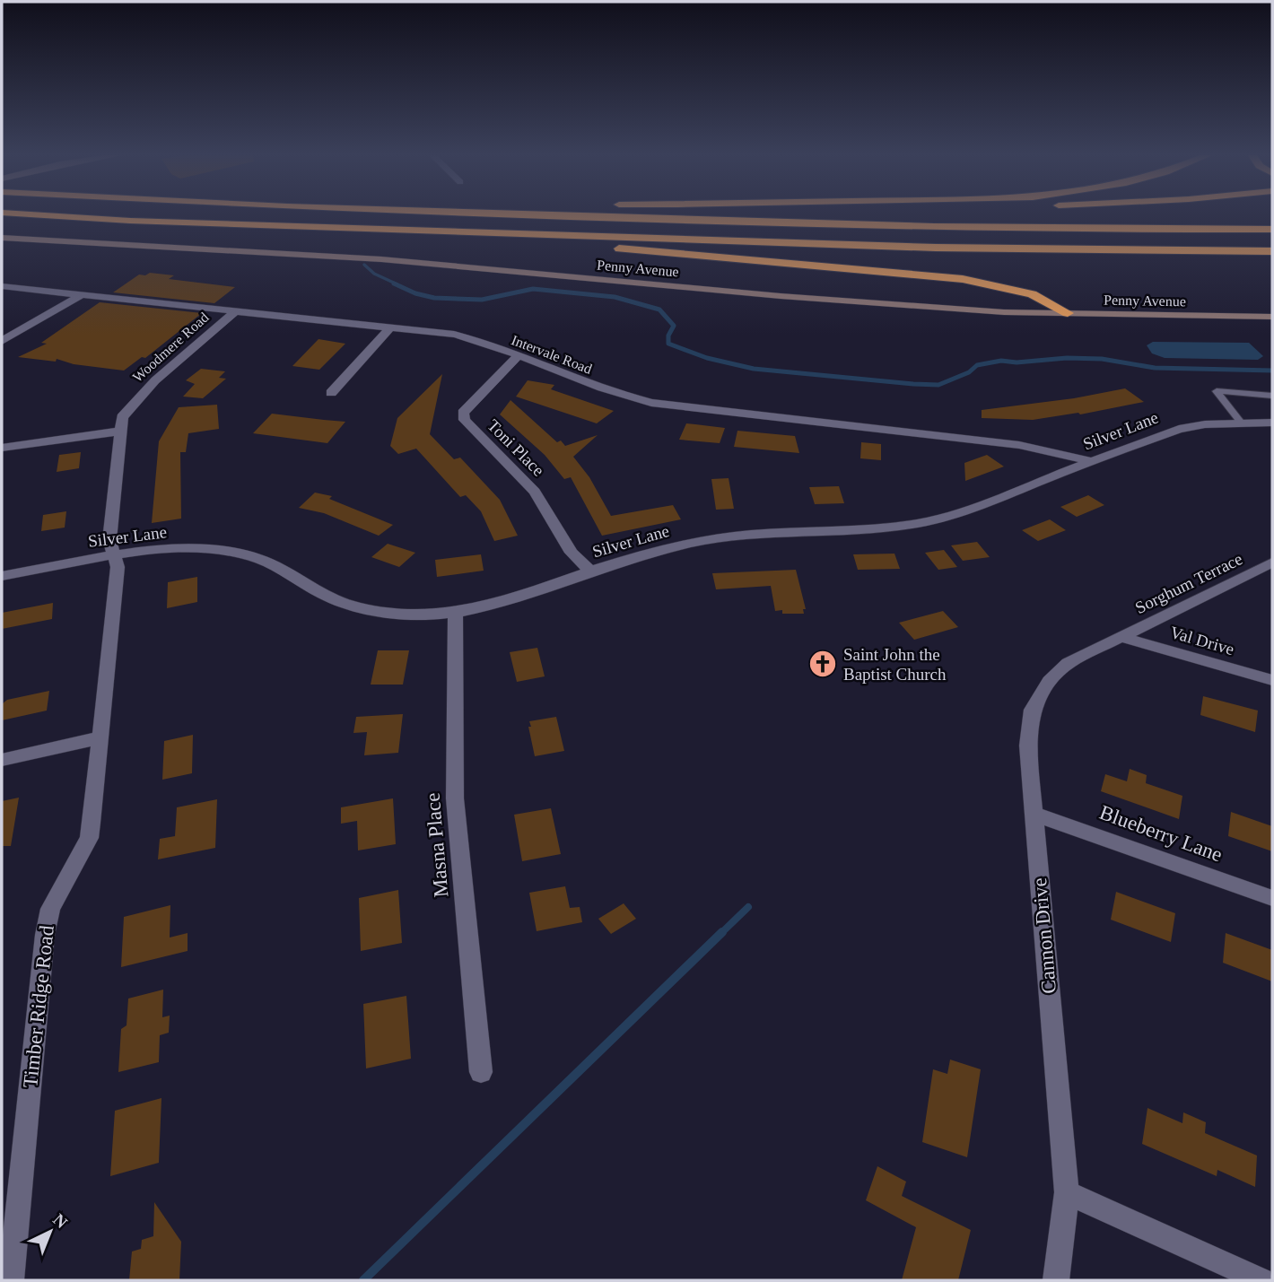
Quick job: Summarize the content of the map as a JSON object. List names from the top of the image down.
{
  "streets": {
    "main road": ["Penny Avenue"],
    "street": [
      "Woodmere Road",
      "Intervale Road",
      "Silver Lane",
      "Toni Place",
      "Sorghum Terrace",
      "Val Drive",
      "Blueberry Lane",
      "Masna Place",
      "Cannon Drive",
      "Timber Ridge Road"
    ]
  },
  "crossings": [
    ["Woodmere Road", "Intervale Road"],
    ["Woodmere Road", "Silver Lane"],
    ["Woodmere Road", "Timber Ridge Road"],
    ["Intervale Road", "Silver Lane"],
    ["Intervale Road", "Toni Place"],
    ["Silver Lane", "Toni Place"],
    ["Silver Lane", "Masna Place"],
    ["Silver Lane", "Timber Ridge Road"],
    ["Sorghum Terrace", "Val Drive"],
    ["Sorghum Terrace", "Cannon Drive"],
    ["Val Drive", "Cannon Drive"],
    ["Blueberry Lane", "Cannon Drive"]
  ],
  "places": {
    "church": ["Saint John the Baptist Church"]
  },
  "north": "top right"
}
